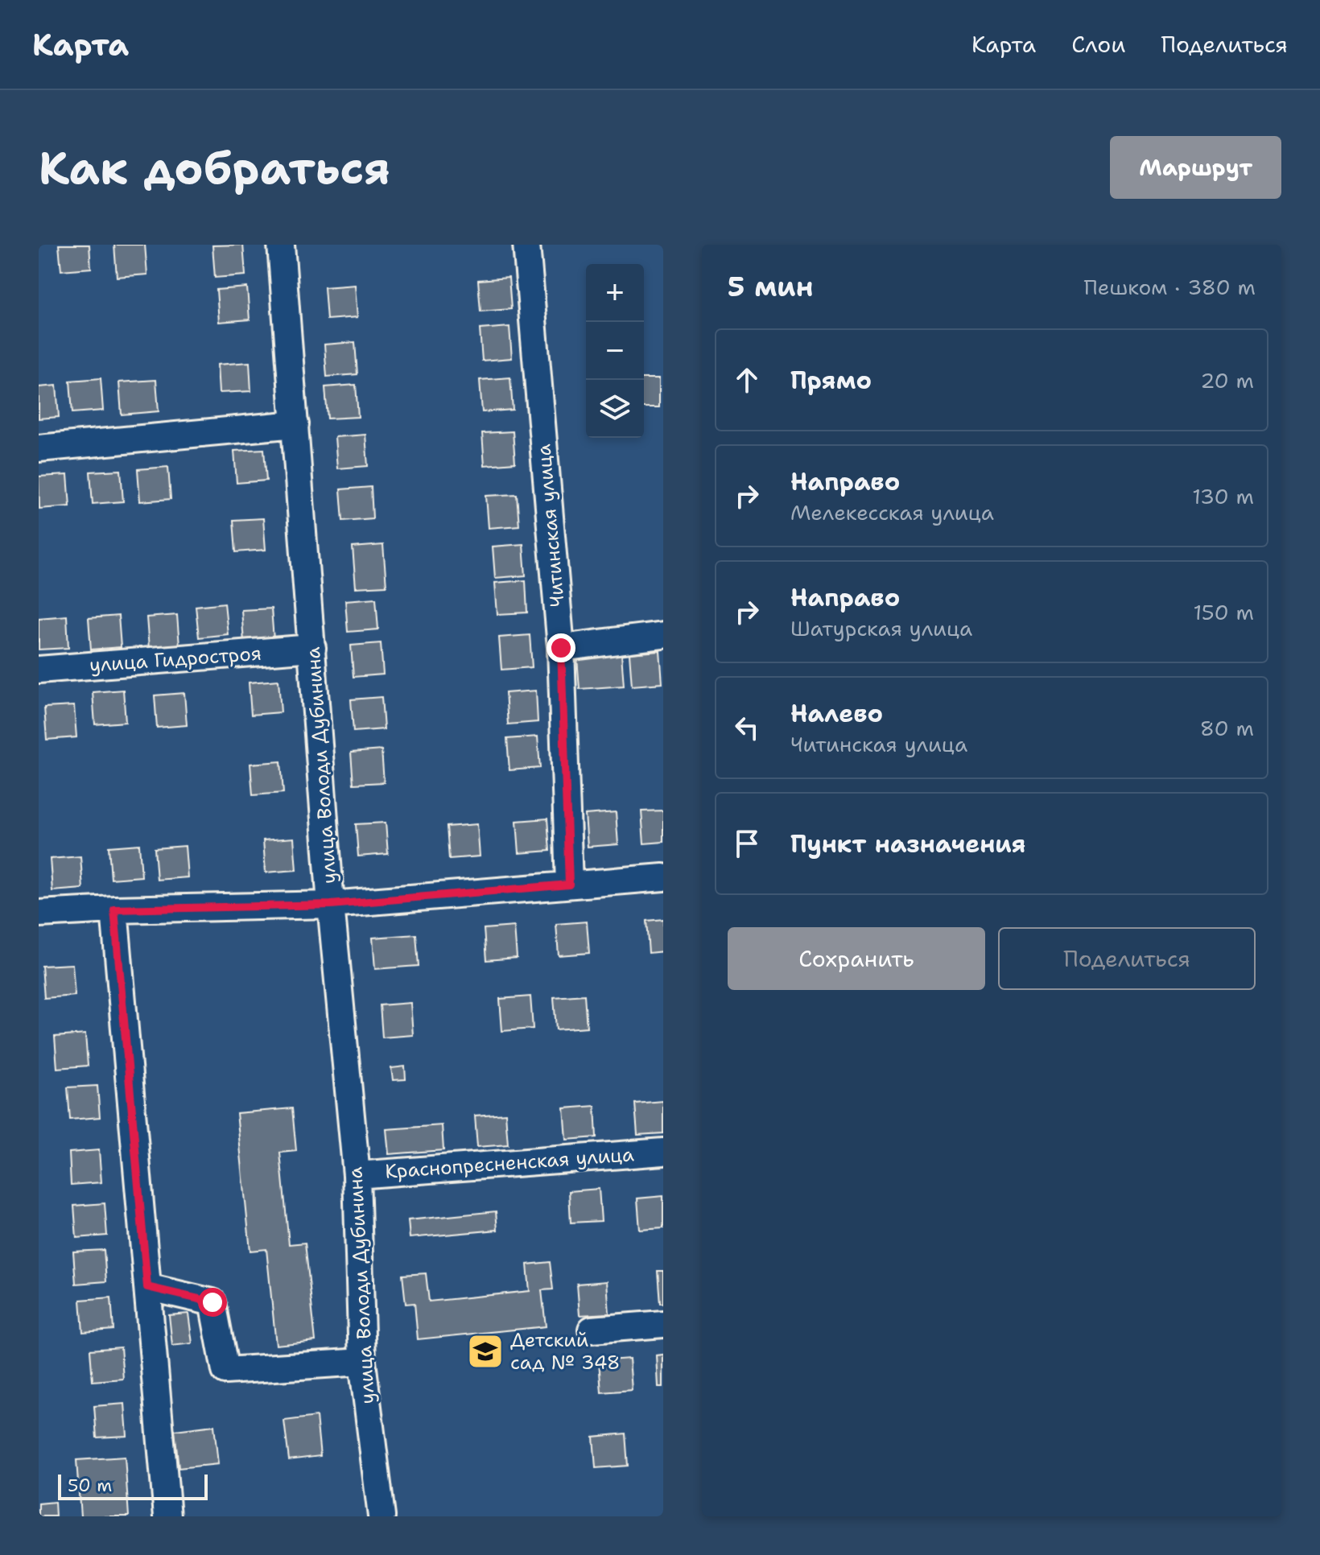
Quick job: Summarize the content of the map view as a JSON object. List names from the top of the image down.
{
  "streets": {
    "street": [
      "Читинская улица",
      "улица Гидростроя",
      "улица Володи Дубинина",
      "Краснопресненская улица"
    ]
  },
  "crossings": [
    ["улица Гидростроя", "улица Володи Дубинина"],
    ["улица Володи Дубинина", "Краснопресненская улица"]
  ],
  "places": {
    "school or university": ["Детский сад № 348"]
  },
  "scale_bar": "50 m",
  "page": {
    "header": "Карта",
    "nav": ["Карта", "Слои", "Поделиться"],
    "buttons": [
      "Маршрут",
      ["Сохранить", "Поделиться"]
    ],
    "title": "Как добраться",
    "heading": ["5 мин", "Пешком · 380 m"],
    "map_buttons": ["+", "−"],
    "list": [
      ["Прямо", "20 m"],
      ["Направо", "Мелекесская улица", "130 m"],
      ["Направо", "Шатурская улица", "150 m"],
      ["Налево", "Читинская улица", "80 m"],
      "Пункт назначения"
    ],
    "scale": "50 m"
  }
}
